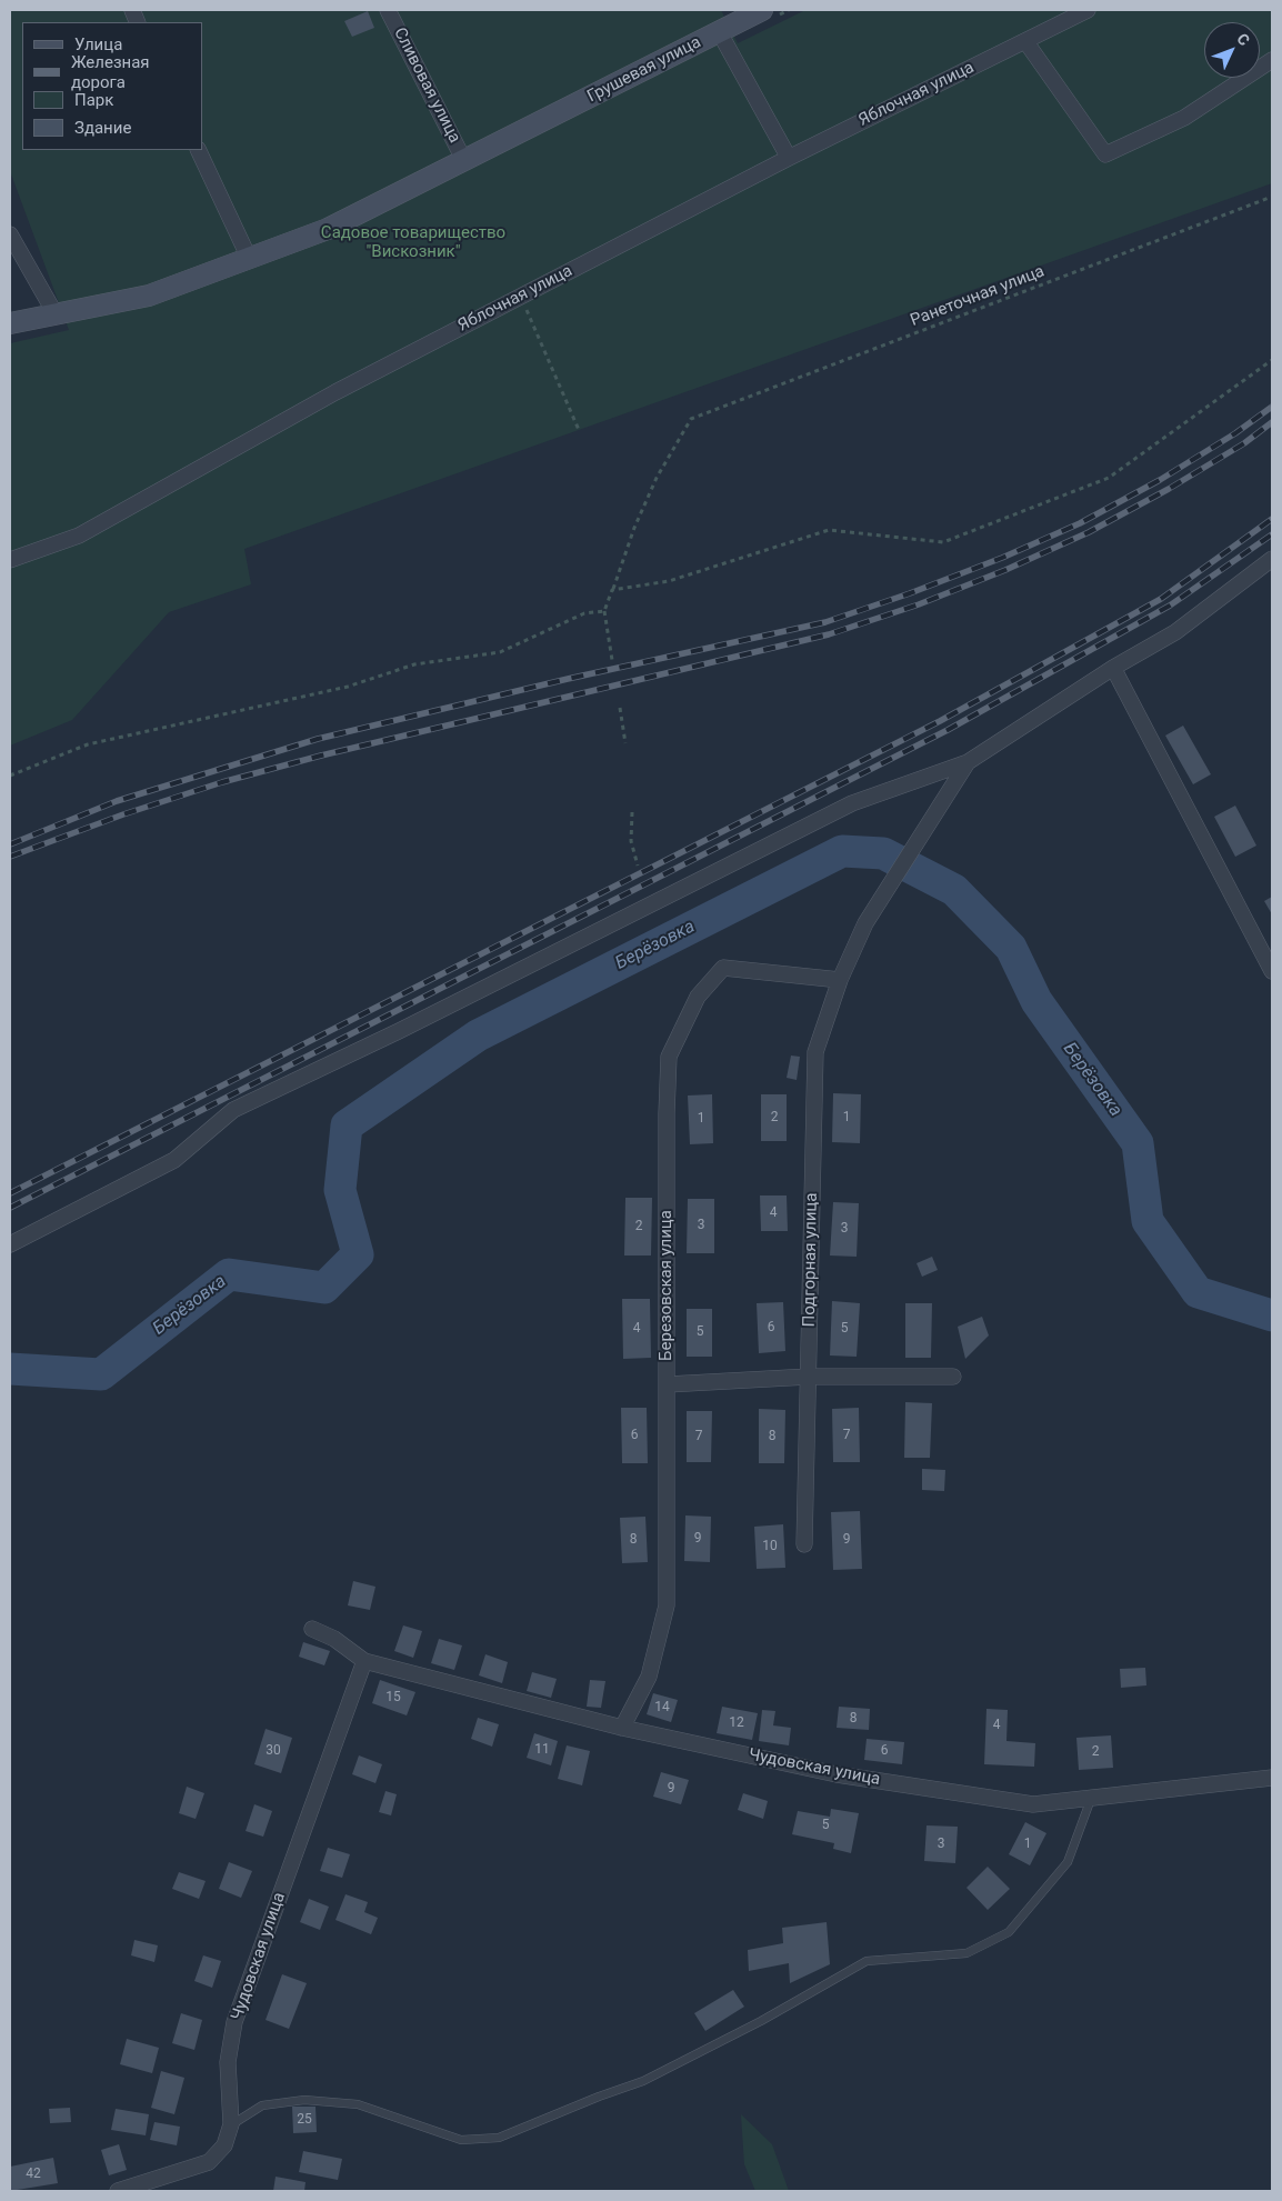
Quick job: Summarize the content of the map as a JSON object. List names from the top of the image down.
{
  "streets": {
    "street": [
      "Грушевая улица",
      "Сливовая улица",
      "Яблочная улица",
      "Подгорная улица",
      "Березовская улица",
      "Чудовская улица"
    ],
    "path": ["Ранеточная улица"]
  },
  "crossings": [
    ["Грушевая улица", "Сливовая улица"],
    ["Подгорная улица", "Березовская улица"],
    ["Березовская улица", "Чудовская улица"]
  ],
  "water": ["Берёзовка"],
  "parks": ["Садовое товарищество \"Вискозник\""],
  "house_numbers": [
    "2",
    "1",
    "1",
    "4",
    "3",
    "2",
    "3",
    "6",
    "4",
    "5",
    "5",
    "6",
    "7",
    "7",
    "8",
    "9",
    "8",
    "9",
    "10",
    "15",
    "14",
    "8",
    "12",
    "4",
    "11",
    "30",
    "6",
    "2",
    "9",
    "5",
    "3",
    "1",
    "25",
    "42"
  ],
  "legend": [
    "Улица",
    "Железная дорога",
    "Парк",
    "Здание"
  ],
  "north": "top right"
}
